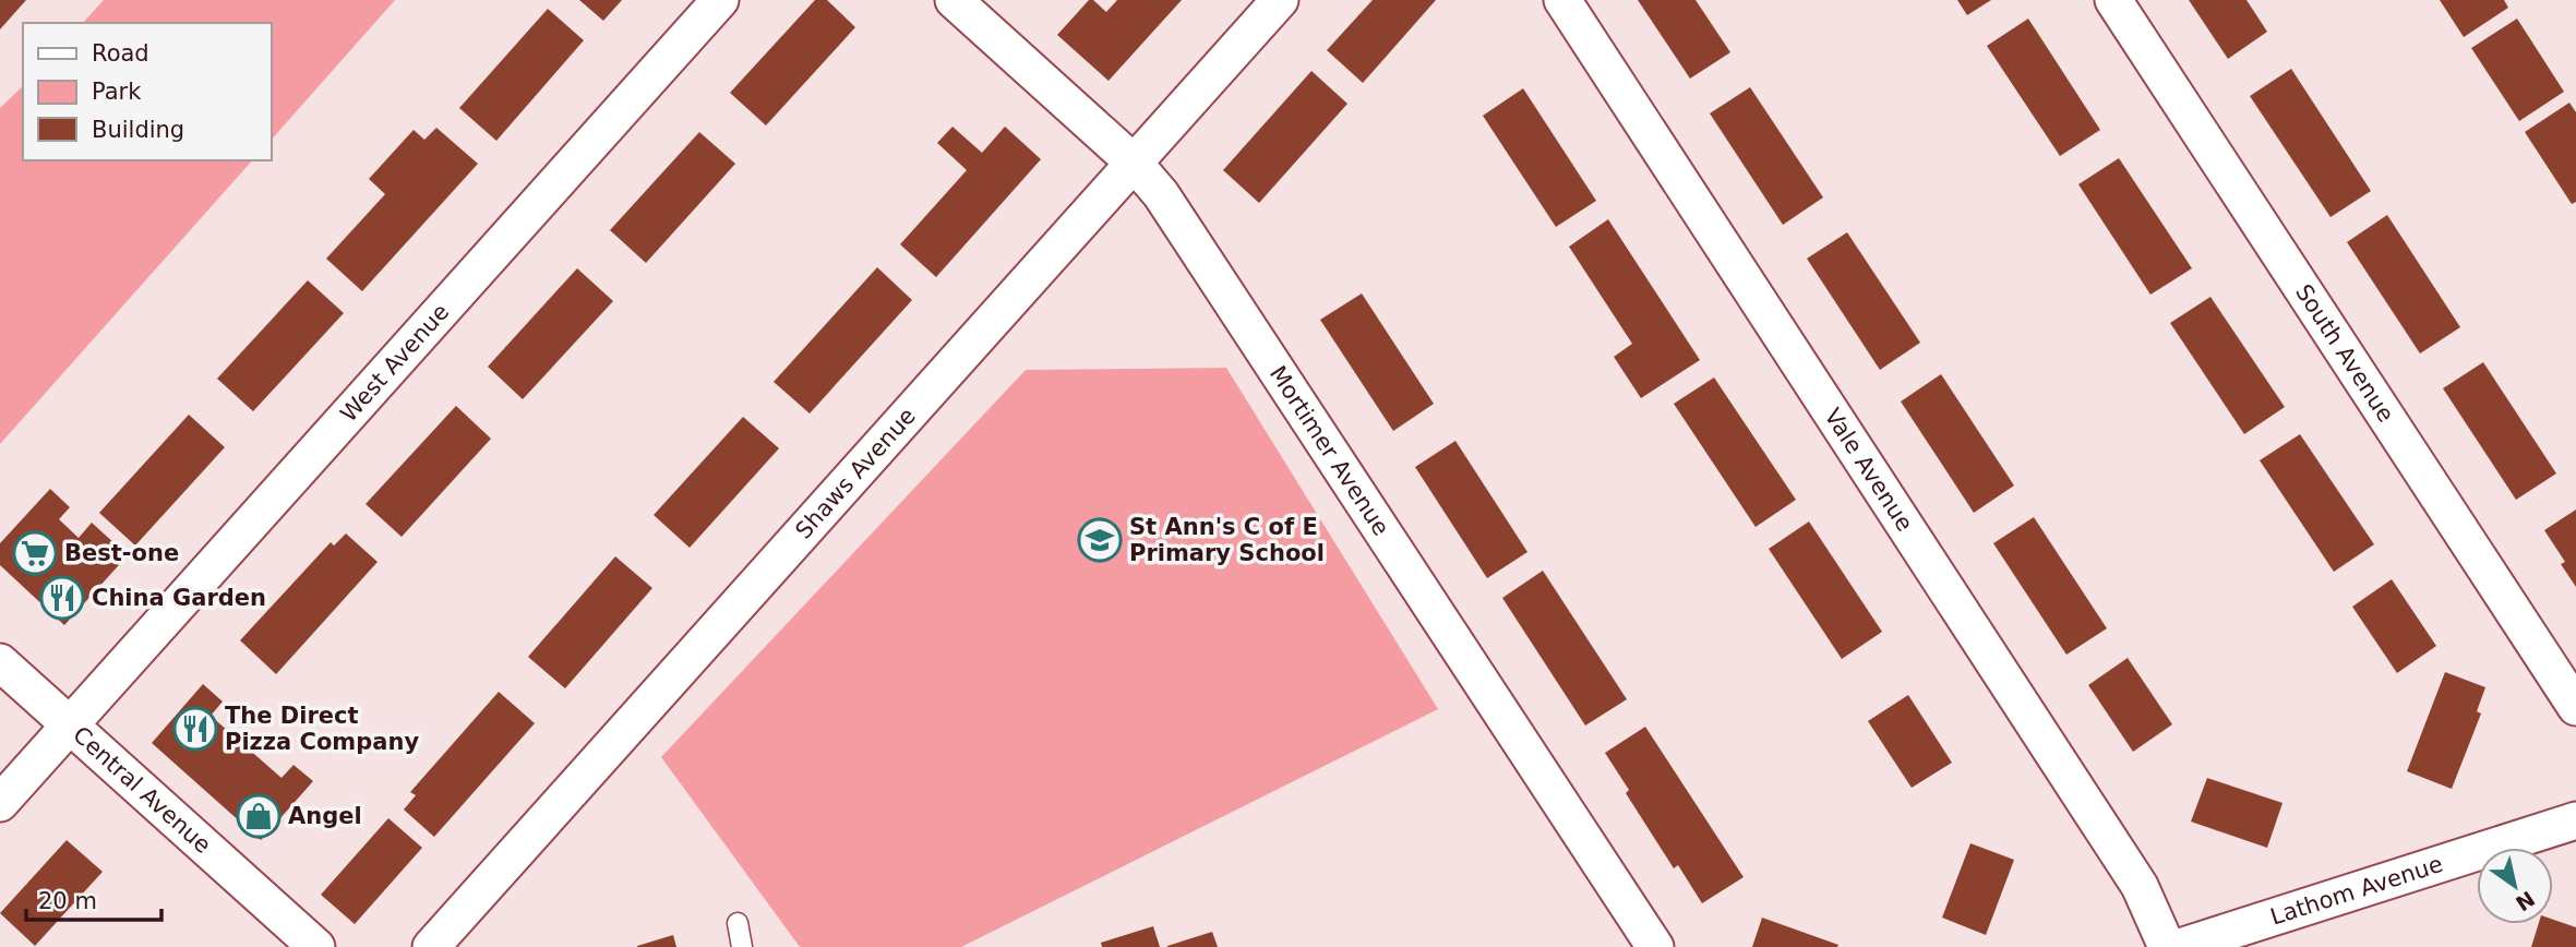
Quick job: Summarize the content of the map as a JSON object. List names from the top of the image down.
{
  "streets": {
    "street": [
      "South Avenue",
      "West Avenue",
      "Mortimer Avenue",
      "Vale Avenue",
      "Shaws Avenue",
      "Central Avenue",
      "Lathom Avenue"
    ]
  },
  "crossings": [
    ["West Avenue", "Central Avenue"],
    ["Mortimer Avenue", "Shaws Avenue"]
  ],
  "places": {
    "school or university": ["St Ann's C of E Primary School"],
    "supermarket": ["Best-one"],
    "restaurant": ["China Garden", "The Direct Pizza Company"],
    "shop": ["Angel"]
  },
  "legend": ["Road", "Park", "Building"],
  "scale_bar": "20 m",
  "north": "bottom right"
}
